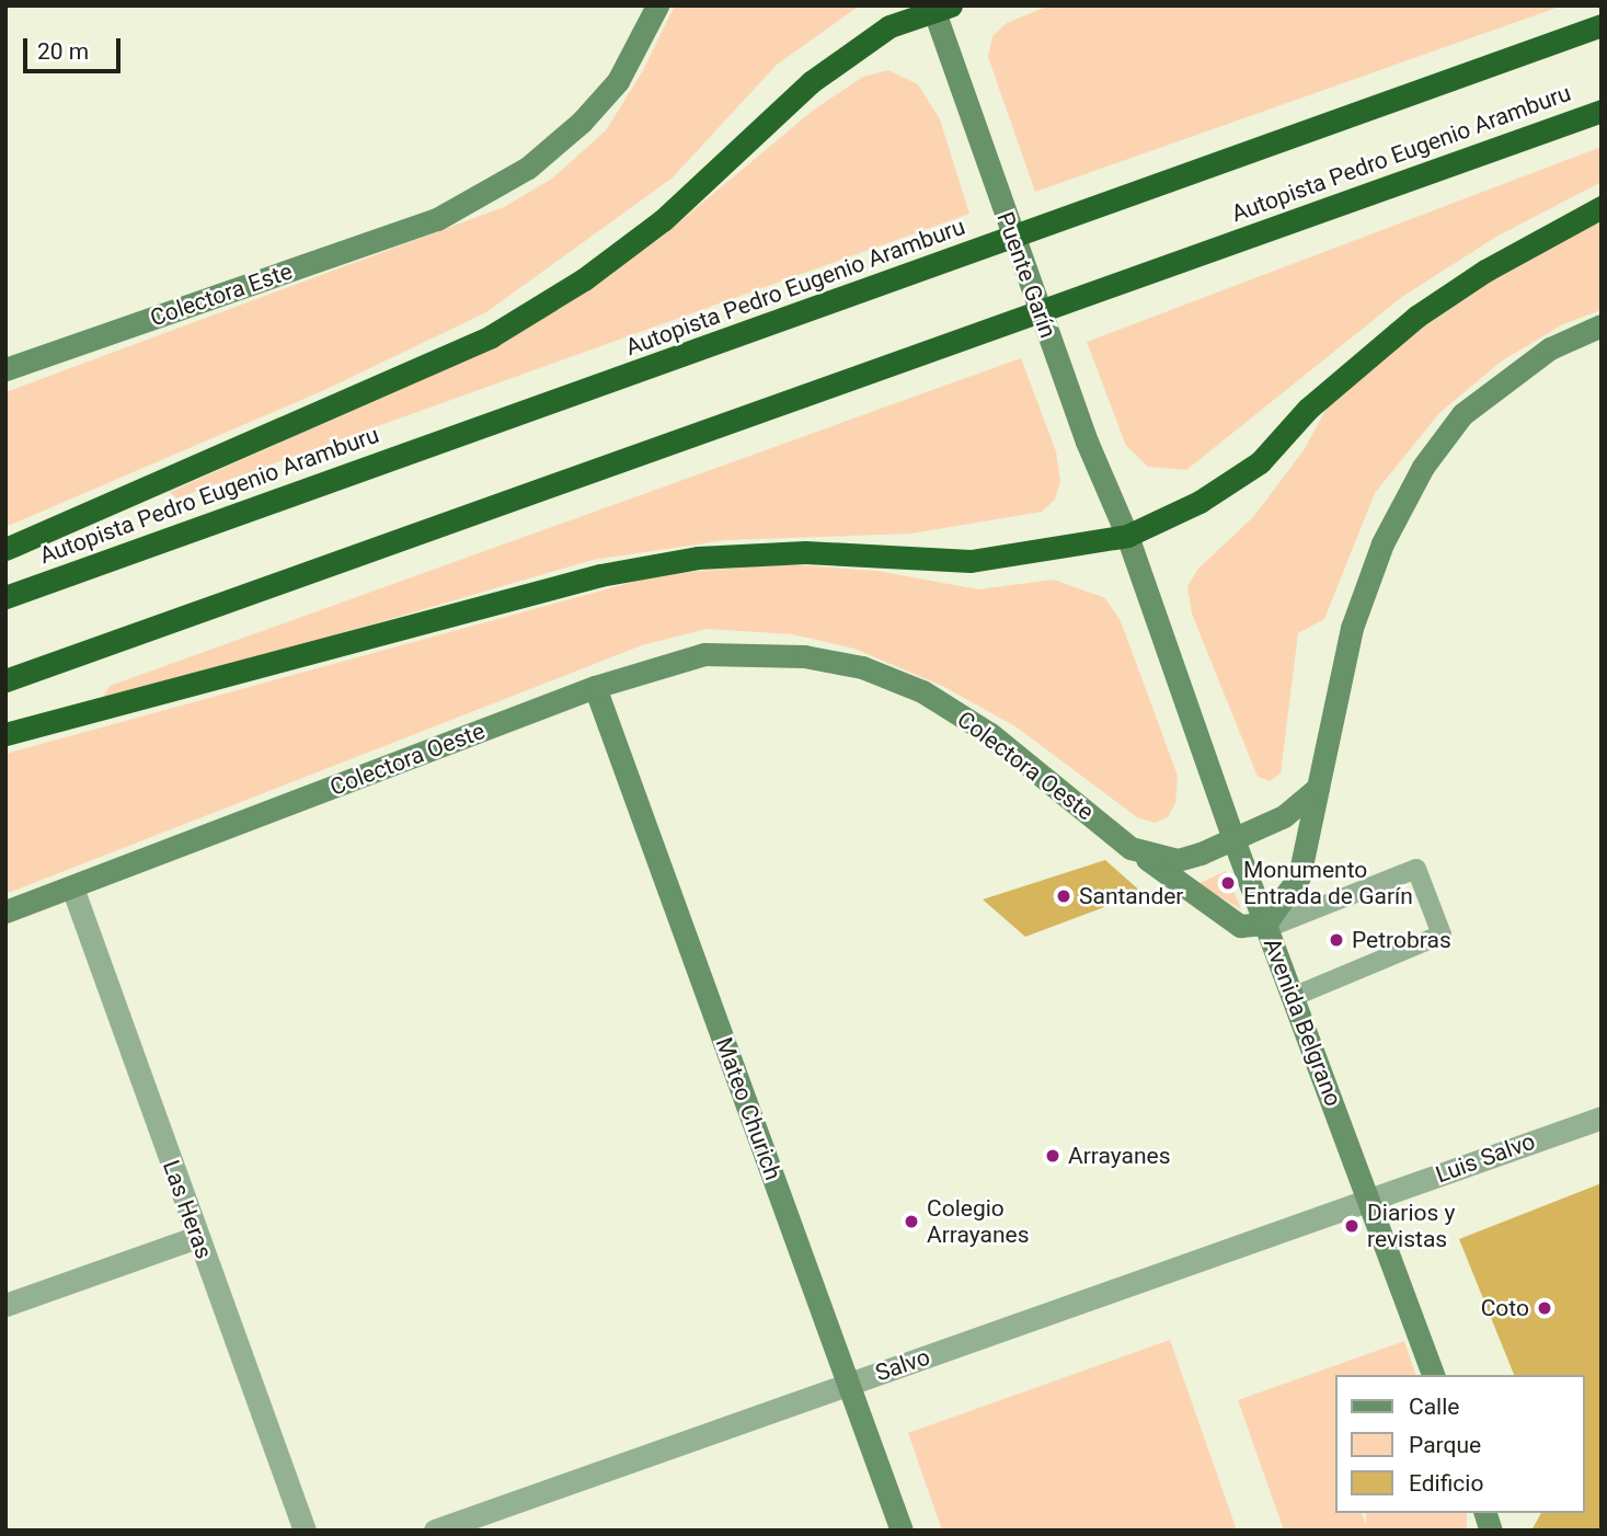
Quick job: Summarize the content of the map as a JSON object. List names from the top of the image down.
{
  "streets": {
    "highway": ["Autopista Pedro Eugenio Aramburu"],
    "street": [
      "Puente Garín",
      "Colectora Este",
      "Colectora Oeste",
      "Avenida Belgrano",
      "Mateo Churich",
      "Luis Salvo",
      "Las Heras",
      "Salvo"
    ]
  },
  "crossings": [
    ["Puente Garín", "Avenida Belgrano"],
    ["Colectora Oeste", "Avenida Belgrano"],
    ["Colectora Oeste", "Mateo Churich"],
    ["Colectora Oeste", "Las Heras"],
    ["Avenida Belgrano", "Luis Salvo"],
    ["Avenida Belgrano", "Salvo"],
    ["Mateo Churich", "Salvo"],
    ["Luis Salvo", "Salvo"]
  ],
  "places": [
    "Monumento Entrada de Garín",
    "Santander",
    "Petrobras",
    "Arrayanes",
    "Colegio Arrayanes",
    "Diarios y revistas",
    "Coto"
  ],
  "legend": ["Calle", "Parque", "Edificio"],
  "scale_bar": "20 m"
}
